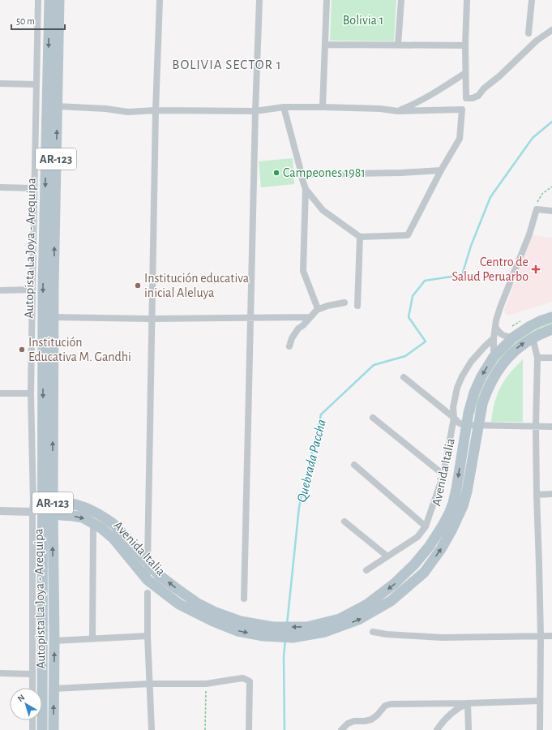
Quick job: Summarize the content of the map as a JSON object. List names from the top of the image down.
{
  "streets": {
    "main road": ["AR-123", "Autopista La Joya - Arequipa", "Avenida Italia"]
  },
  "crossings": [
    ["Autopista La Joya - Arequipa", "Avenida Italia"]
  ],
  "districts": ["BOLIVIA SECTOR 1"],
  "water": ["Quebrada Paccha"],
  "parks": ["Bolivia 1"],
  "places": {
    "other": ["Campeones 1981", "Institución educativa inicial Aleluya", "Institución Educativa M. Gandhi"],
    "health": ["Centro de Salud Peruarbo"]
  },
  "scale_bar": "50 m",
  "north": "top left"
}
